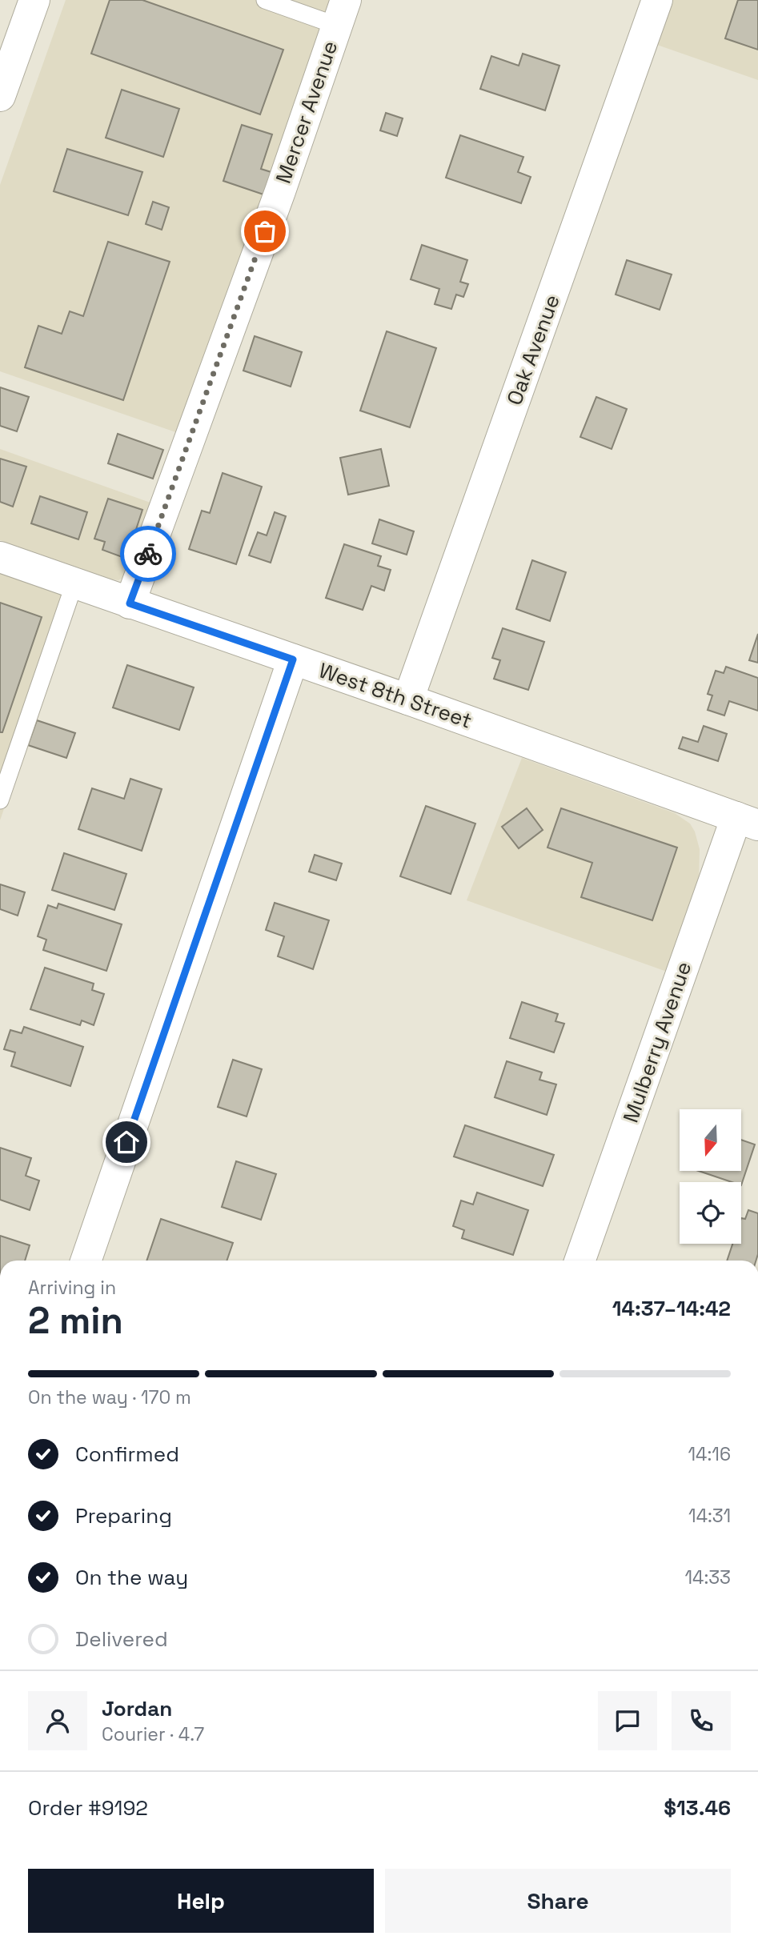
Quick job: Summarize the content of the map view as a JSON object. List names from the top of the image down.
{
  "streets": {
    "street": [
      "Mercer Avenue",
      "Oak Avenue",
      "West 8th Street",
      "Mulberry Avenue"
    ]
  },
  "crossings": [
    ["Mercer Avenue", "West 8th Street"],
    ["Oak Avenue", "West 8th Street"],
    ["West 8th Street", "Mulberry Avenue"]
  ],
  "north": "bottom",
  "page": {
    "heading": ["2 min", "Arriving in", "14:37–14:42"],
    "panel": [
      "Jordan",
      "Courier · 4.7",
      "Order #9192",
      "$13.46"
    ],
    "bar": "On the way · 170 m",
    "list": [
      ["Confirmed", "14:16"],
      ["Preparing", "14:31"],
      ["On the way", "14:33"],
      "Delivered"
    ],
    "buttons": ["Help", "Share"]
  }
}
